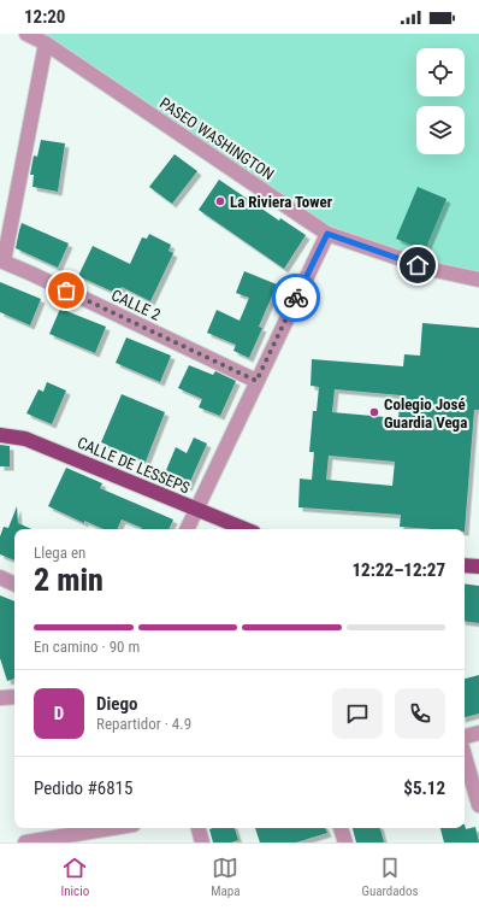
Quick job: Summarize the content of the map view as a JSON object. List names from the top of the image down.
{
  "streets": {
    "main road": ["CALLE DE LESSEPS"],
    "street": ["PASEO WASHINGTON", "CALLE 2"]
  },
  "places": ["La Riviera Tower", "Colegio José Guardia Vega"],
  "page": {
    "status": "12:20",
    "heading": ["2 min", "Llega en", "12:22–12:27"],
    "panel": [
      "Diego",
      "Repartidor · 4.9",
      "Pedido #6815",
      "$5.12"
    ],
    "bar": "En camino · 90 m",
    "round": "D",
    "tabs": ["Inicio", "Mapa", "Guardados"]
  }
}
